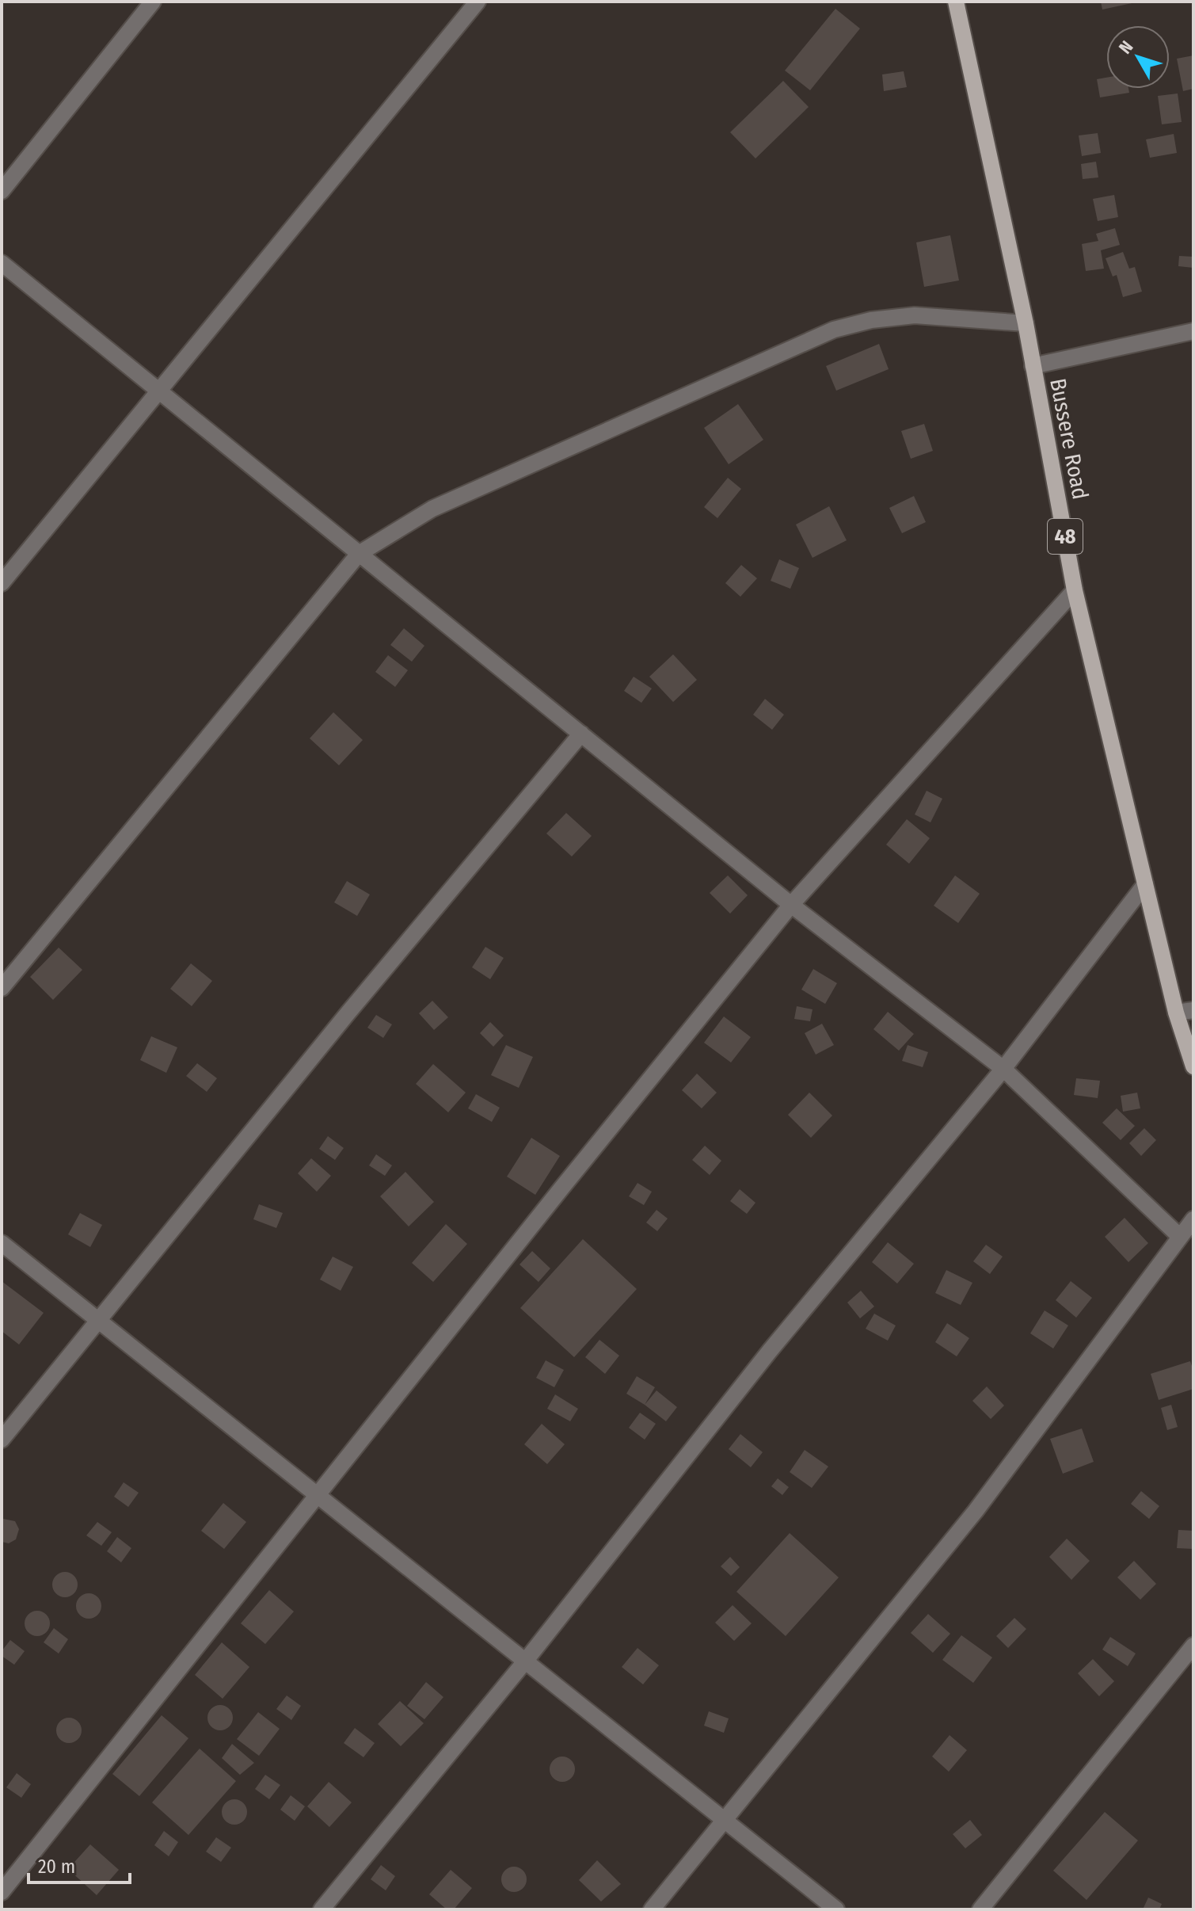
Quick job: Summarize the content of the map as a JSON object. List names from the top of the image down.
{
  "streets": {
    "main road": ["Bussere Road", "48"]
  },
  "scale_bar": "20 m",
  "north": "top left"
}
